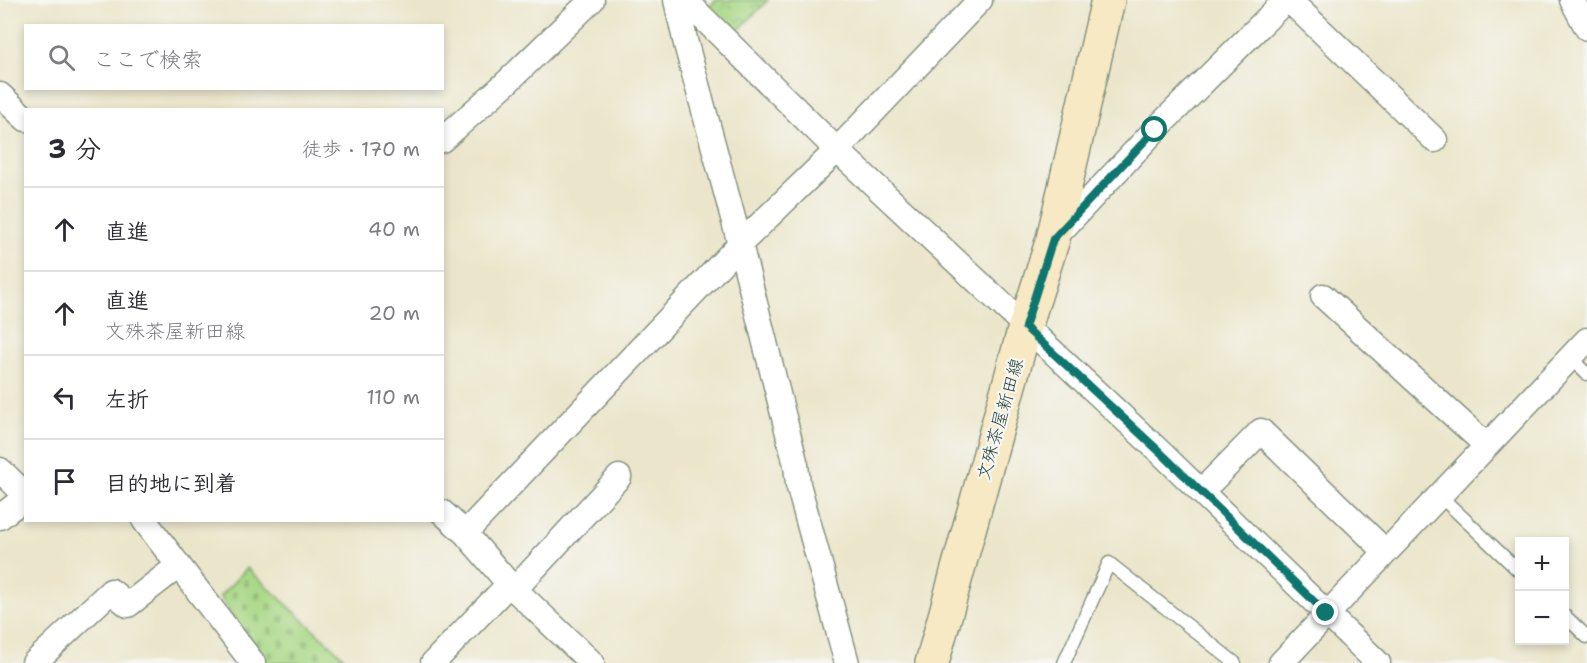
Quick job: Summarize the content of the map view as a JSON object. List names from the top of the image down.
{
  "streets": {
    "main road": ["文殊茶屋新田線"]
  },
  "page": {
    "search": "ここで検索",
    "heading": ["3 分", "徒歩 · 170 m"],
    "list": [
      ["直進", "40 m"],
      ["直進", "文殊茶屋新田線", "20 m"],
      ["左折", "110 m"],
      "目的地に到着"
    ],
    "map_buttons": ["+", "−"]
  }
}
